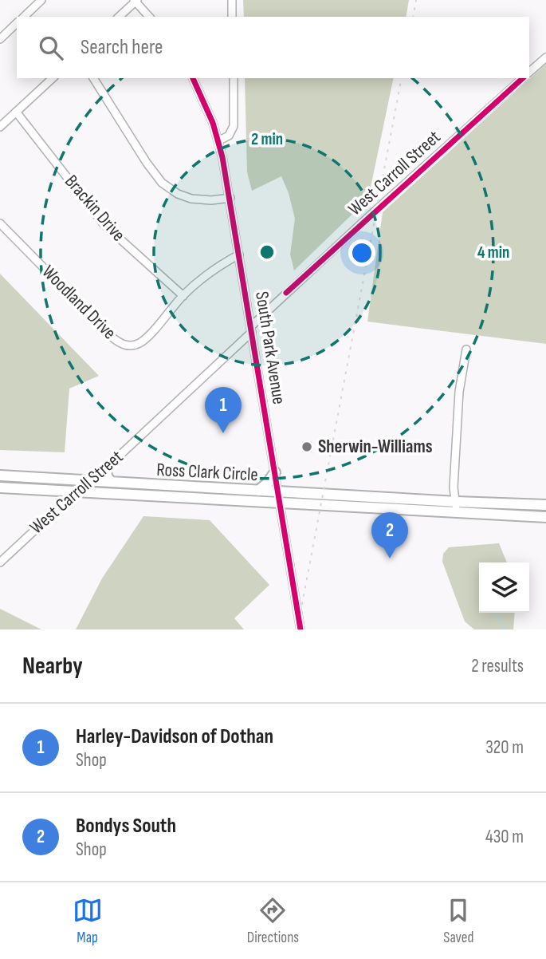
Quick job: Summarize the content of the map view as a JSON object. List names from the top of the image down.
{
  "streets": {
    "highway": ["Ross Clark Circle"],
    "street": [
      "West Carroll Street",
      "Brackin Drive",
      "Woodland Drive",
      "South Park Avenue"
    ]
  },
  "crossings": [
    ["West Carroll Street", "South Park Avenue"],
    ["West Carroll Street", "Ross Clark Circle"],
    ["Brackin Drive", "Woodland Drive"],
    ["Woodland Drive", "South Park Avenue"],
    ["South Park Avenue", "Ross Clark Circle"]
  ],
  "places": ["Sherwin-Williams"],
  "page": {
    "search": "Search here",
    "pins": ["1", "2"],
    "heading": ["Nearby", "2 results"],
    "list": [
      {
        "mark": "1",
        "name": "Harley-Davidson of Dothan",
        "note": "Shop",
        "value": "320 m"
      },
      {
        "mark": "2",
        "name": "Bondys South",
        "note": "Shop",
        "value": "430 m"
      }
    ],
    "nav": ["Map", "Directions", "Saved"]
  },
  "rings": ["2 min", "4 min"]
}
